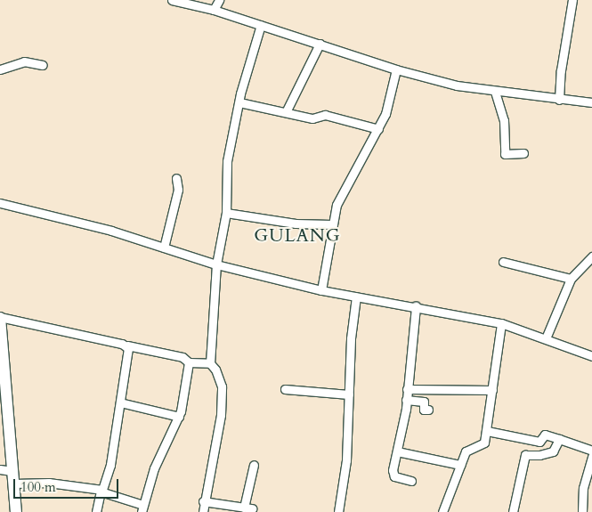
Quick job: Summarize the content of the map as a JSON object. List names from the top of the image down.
{
  "districts": ["GULANG"],
  "scale_bar": "100 m"
}
